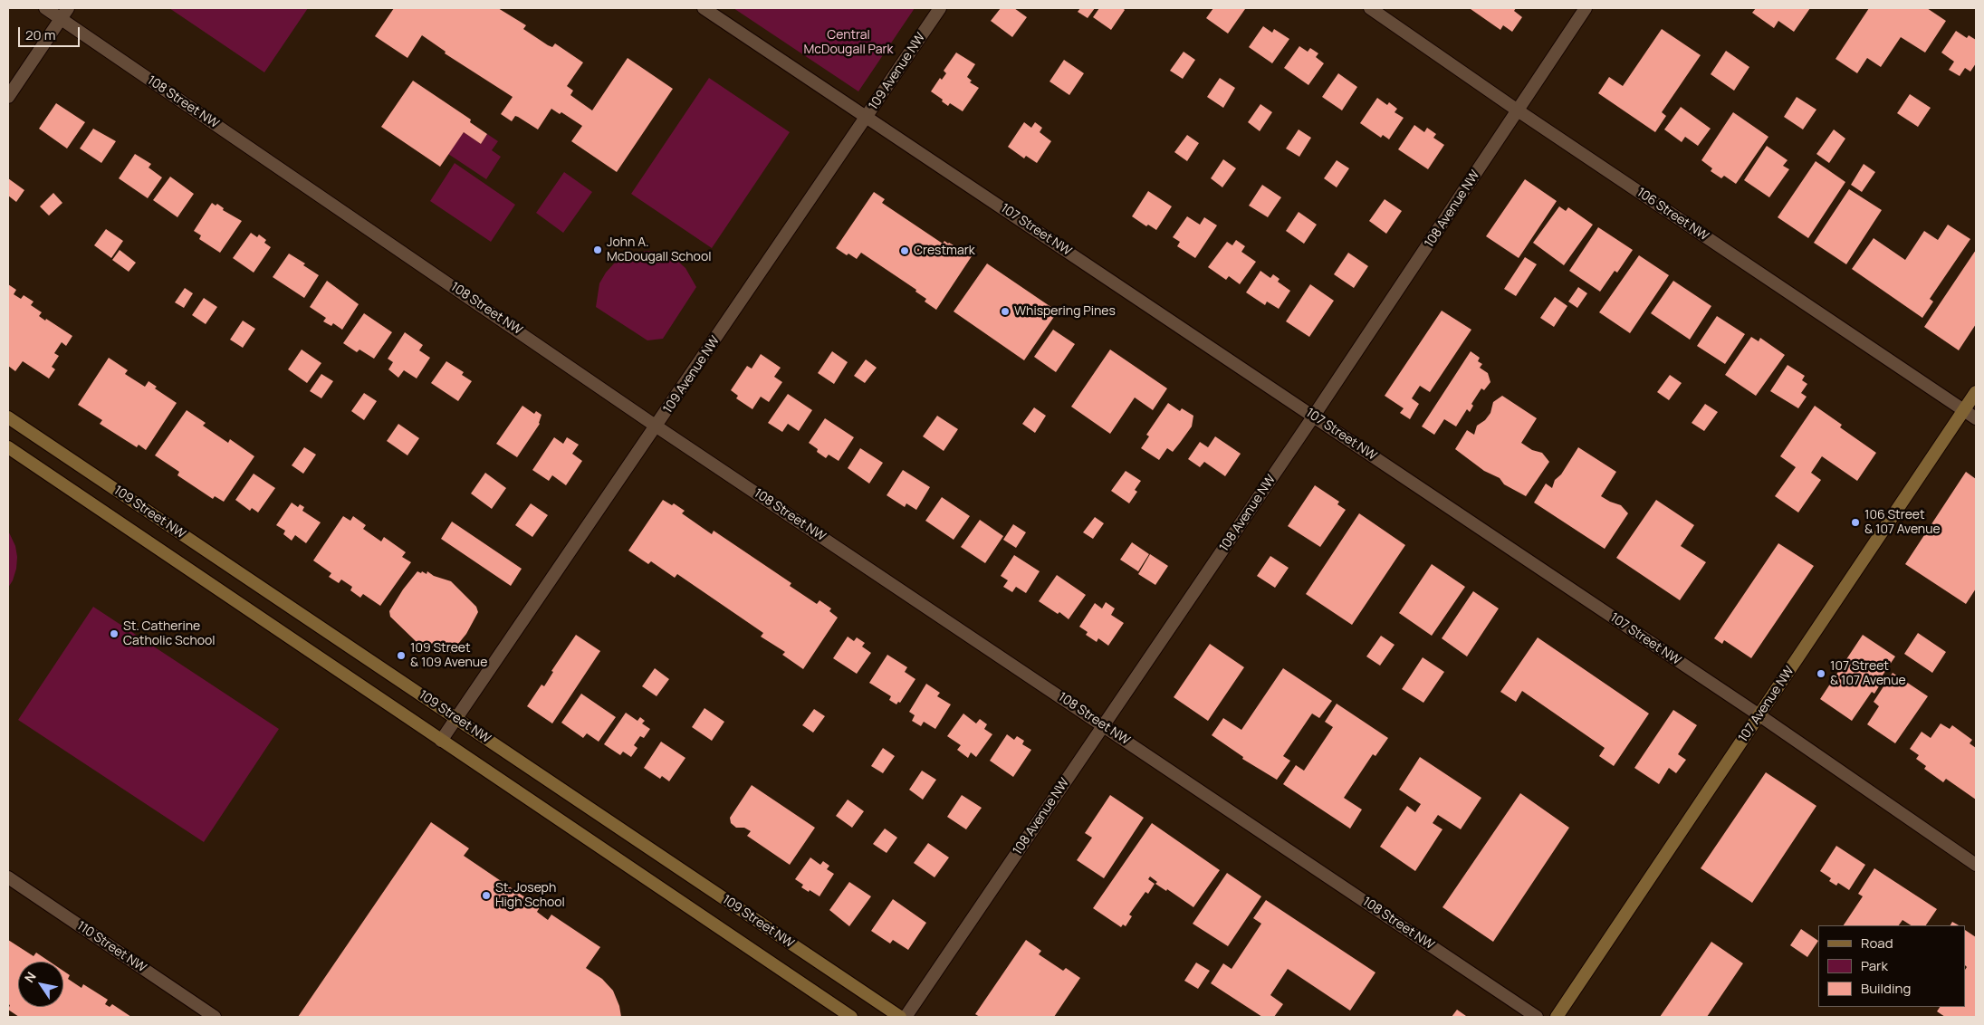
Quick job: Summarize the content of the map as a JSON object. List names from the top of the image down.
{
  "streets": {
    "main road": ["109 Street NW", "107 Avenue NW"],
    "street": [
      "109 Avenue NW",
      "108 Street NW",
      "108 Avenue NW",
      "106 Street NW",
      "107 Street NW",
      "110 Street NW"
    ]
  },
  "crossings": [
    ["109 Avenue NW", "108 Street NW"],
    ["109 Avenue NW", "107 Street NW"],
    ["109 Avenue NW", "109 Street NW"],
    ["108 Street NW", "108 Avenue NW"],
    ["108 Avenue NW", "106 Street NW"],
    ["108 Avenue NW", "107 Street NW"],
    ["106 Street NW", "107 Avenue NW"],
    ["107 Street NW", "107 Avenue NW"]
  ],
  "parks": ["Central McDougall Park"],
  "places": [
    "John A. McDougall School",
    "Crestmark",
    "Whispering Pines",
    "106 Street & 107 Avenue",
    "St. Catherine Catholic School",
    "109 Street & 109 Avenue",
    "107 Street & 107 Avenue",
    "St. Joseph High School"
  ],
  "legend": ["Road", "Park", "Building"],
  "scale_bar": "20 m",
  "north": "top left"
}
